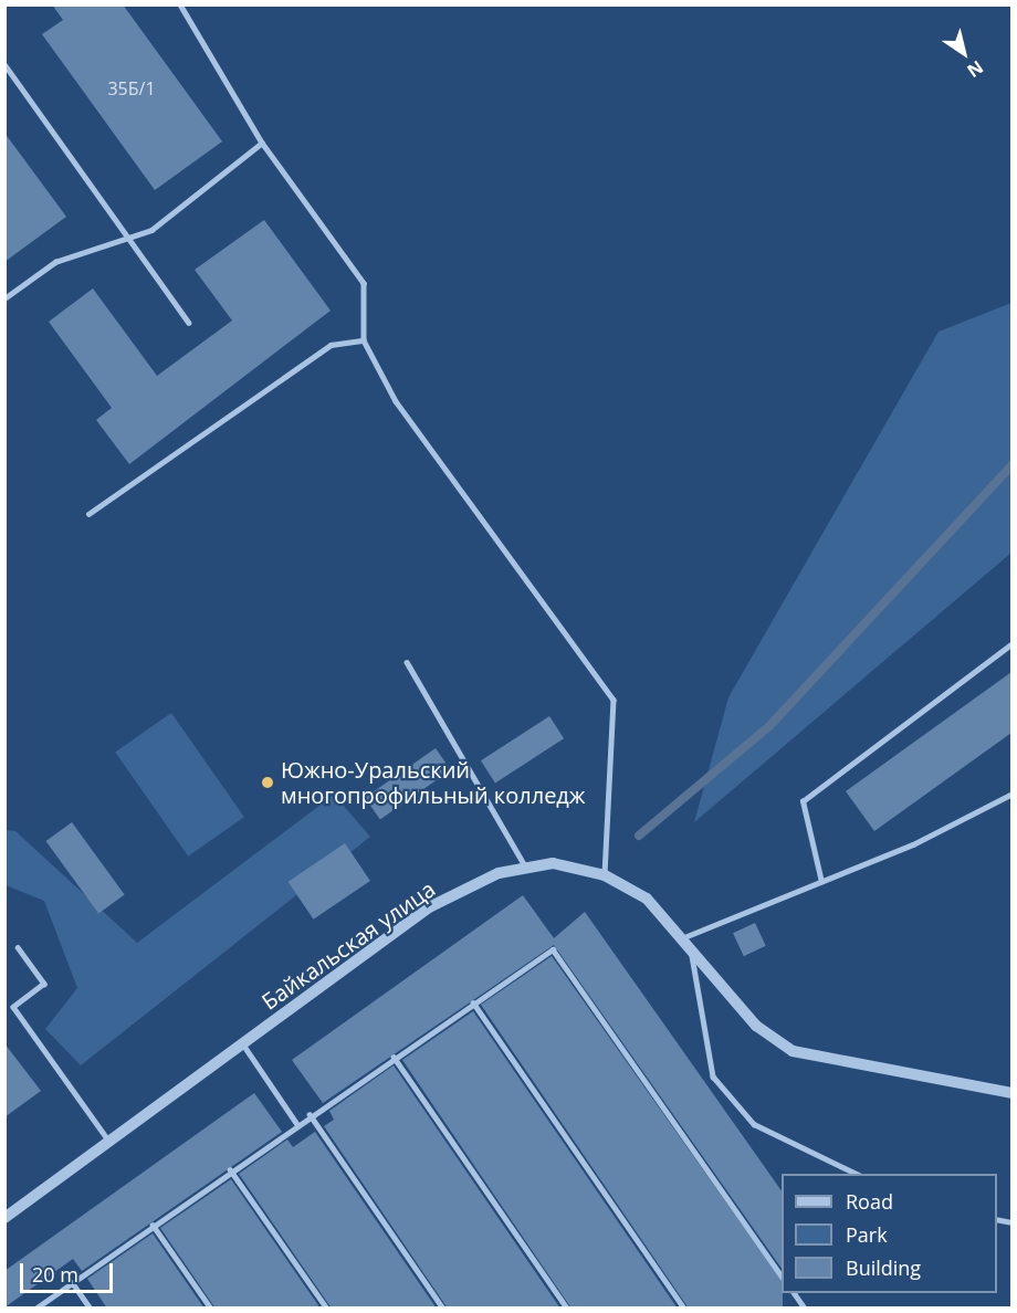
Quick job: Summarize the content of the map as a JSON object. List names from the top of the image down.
{
  "streets": {
    "street": ["Байкальская улица"]
  },
  "places": ["Южно-Уральский многопрофильный колледж"],
  "house_numbers": ["35Б/1"],
  "legend": ["Road", "Park", "Building"],
  "scale_bar": "20 m",
  "north": "bottom right"
}
